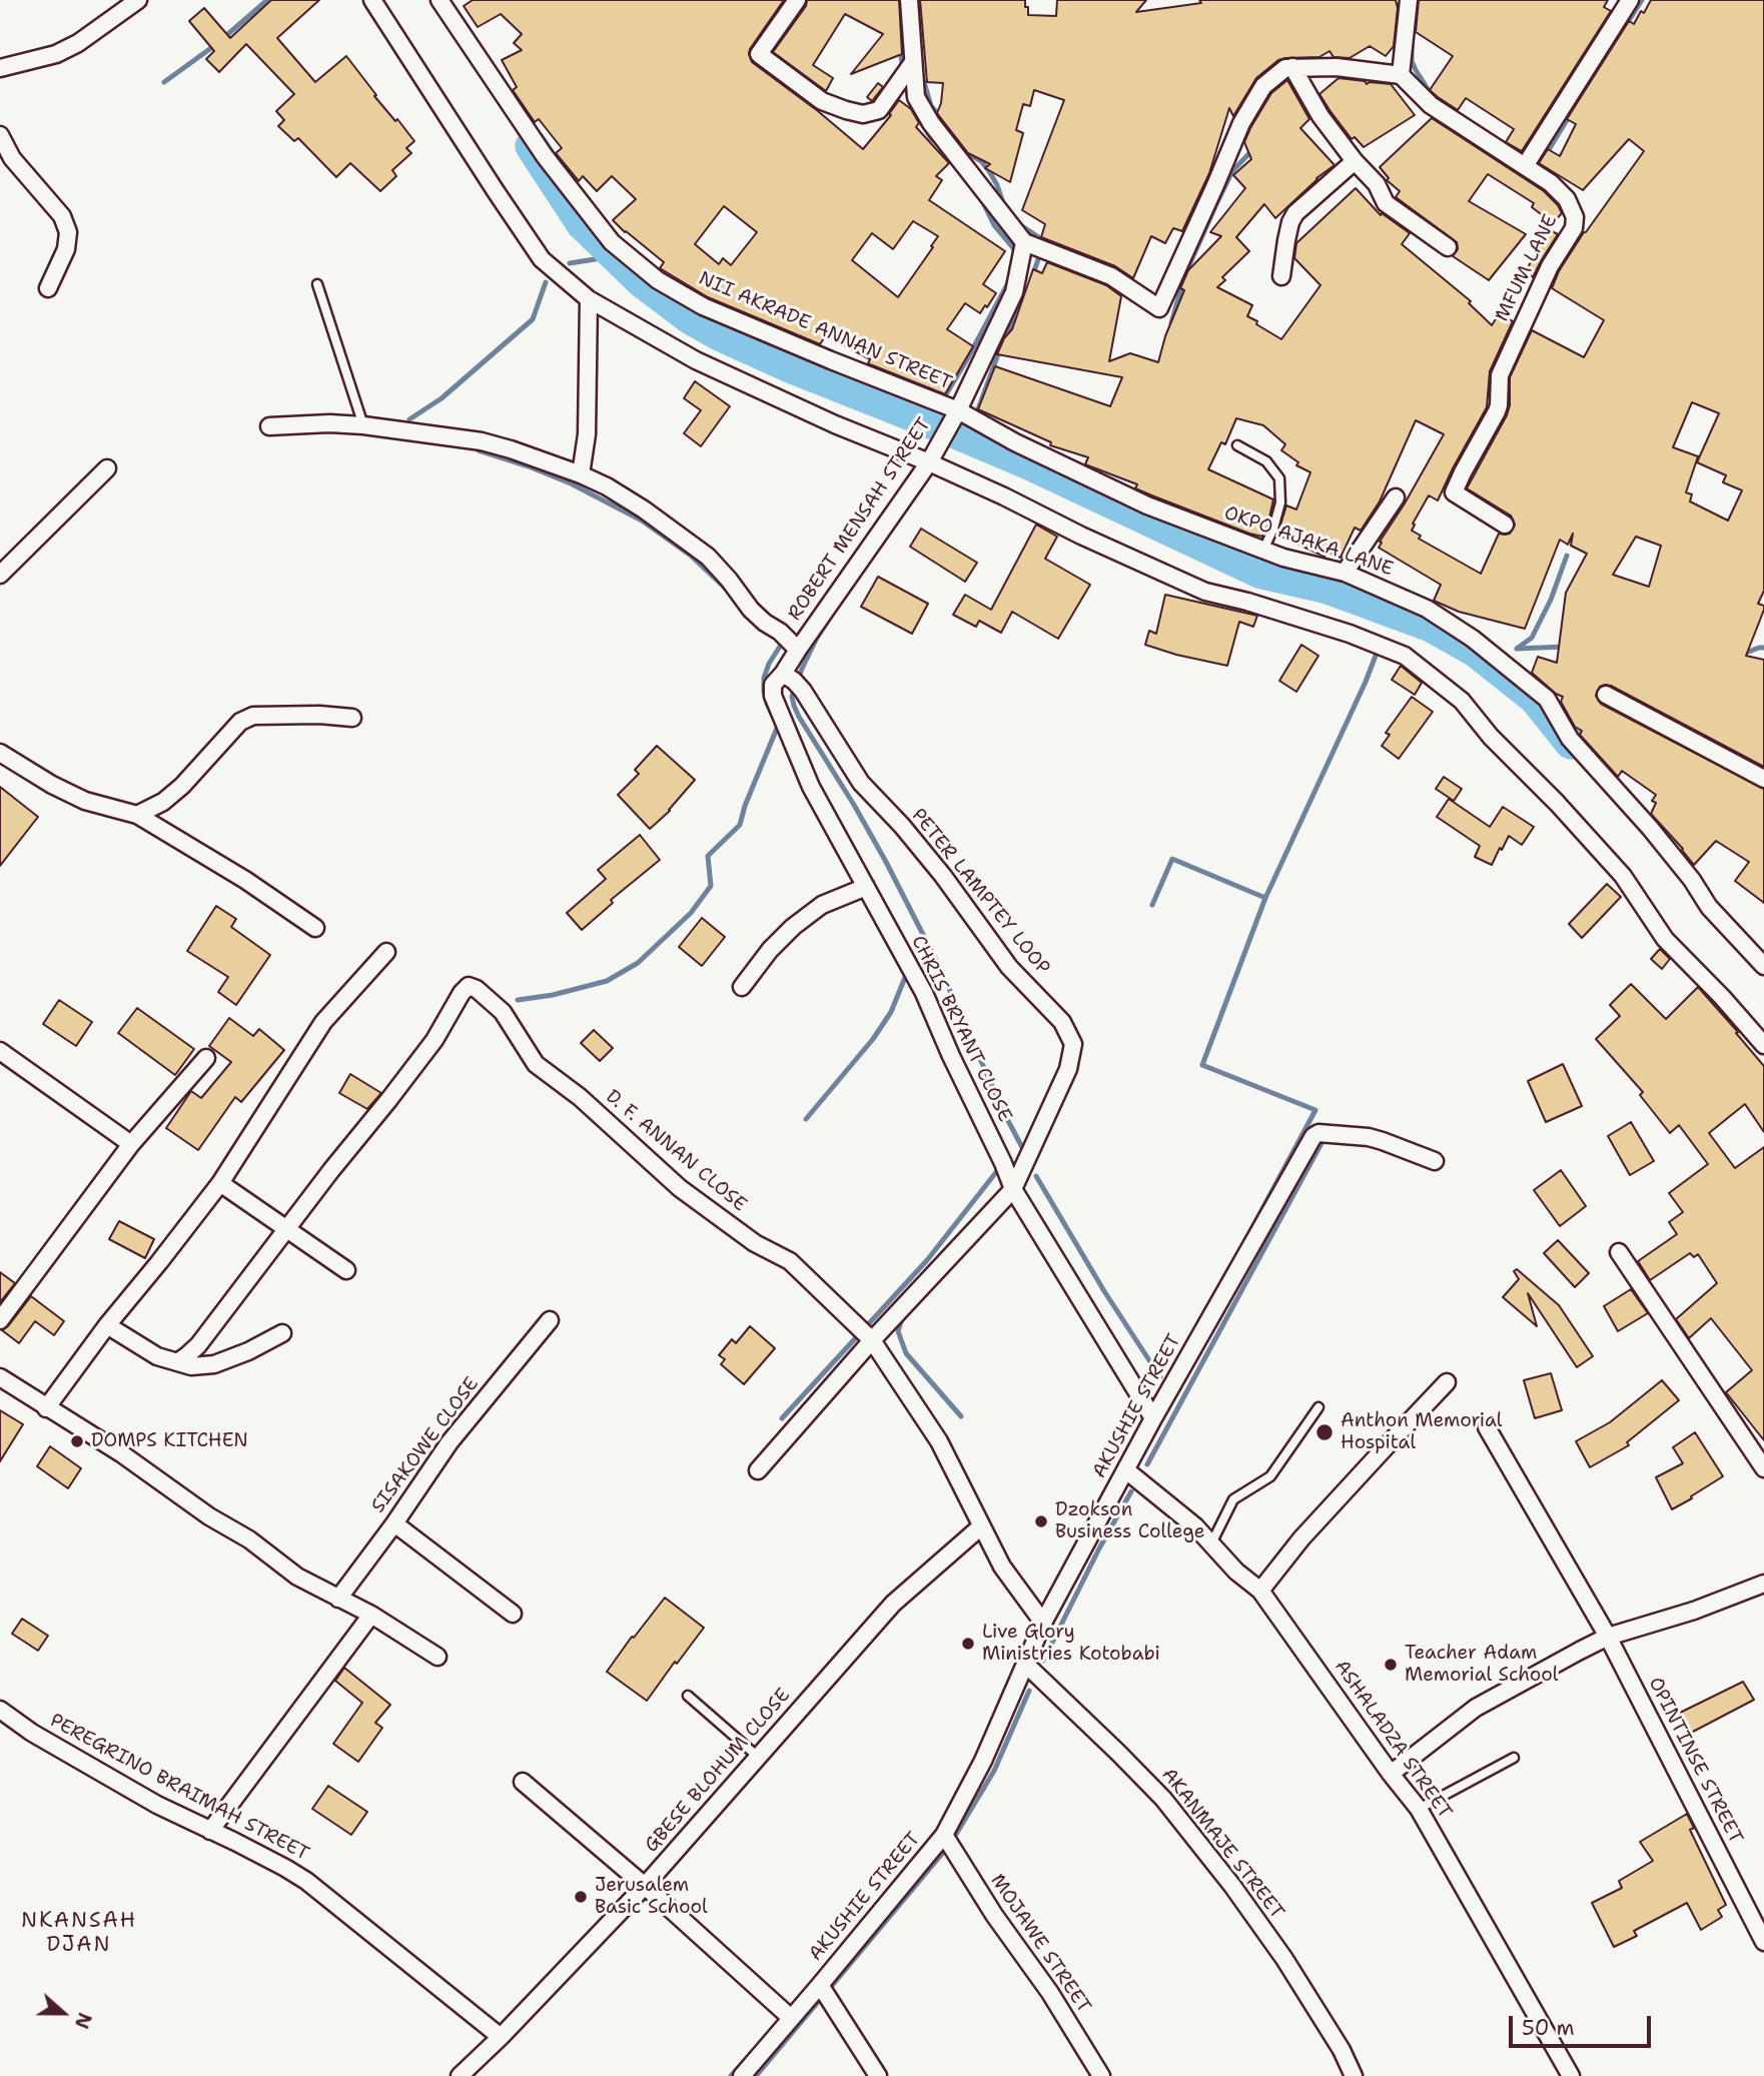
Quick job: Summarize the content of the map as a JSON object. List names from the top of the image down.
{
  "streets": {
    "street": [
      "MFUM LANE",
      "NII AKRADE ANNAN STREET",
      "ROBERT MENSAH STREET",
      "OKPO AJAKA LANE",
      "PETER LAMPTEY LOOP",
      "CHRIS BRYANT CLOSE",
      "D. F. ANNAN CLOSE",
      "AKUSHIE STREET",
      "SISAKOWE CLOSE",
      "ASHALADZA STREET",
      "OPINTINSE STREET",
      "GBESE BLOHUM CLOSE",
      "PEREGRINO BRAIMAH STREET",
      "AKANMAJE STREET",
      "MOJAWE STREET"
    ]
  },
  "crossings": [
    ["NII AKRADE ANNAN STREET", "ROBERT MENSAH STREET"],
    ["NII AKRADE ANNAN STREET", "OKPO AJAKA LANE"],
    ["ROBERT MENSAH STREET", "OKPO AJAKA LANE"],
    ["ROBERT MENSAH STREET", "CHRIS BRYANT CLOSE"],
    ["PETER LAMPTEY LOOP", "CHRIS BRYANT CLOSE"],
    ["PETER LAMPTEY LOOP", "D. F. ANNAN CLOSE"],
    ["CHRIS BRYANT CLOSE", "AKUSHIE STREET"],
    ["D. F. ANNAN CLOSE", "AKUSHIE STREET"],
    ["D. F. ANNAN CLOSE", "GBESE BLOHUM CLOSE"],
    ["AKUSHIE STREET", "ASHALADZA STREET"],
    ["AKUSHIE STREET", "AKANMAJE STREET"],
    ["AKUSHIE STREET", "MOJAWE STREET"],
    ["GBESE BLOHUM CLOSE", "PEREGRINO BRAIMAH STREET"]
  ],
  "districts": ["NKANSAH DJAN"],
  "places": [
    "Anthon Memorial Hospital",
    "DOMPS KITCHEN",
    "Dzokson Business College",
    "Live Glory Ministries Kotobabi",
    "Teacher Adam Memorial School",
    "Jerusalem Basic School"
  ],
  "scale_bar": "50 m",
  "north": "right"
}
